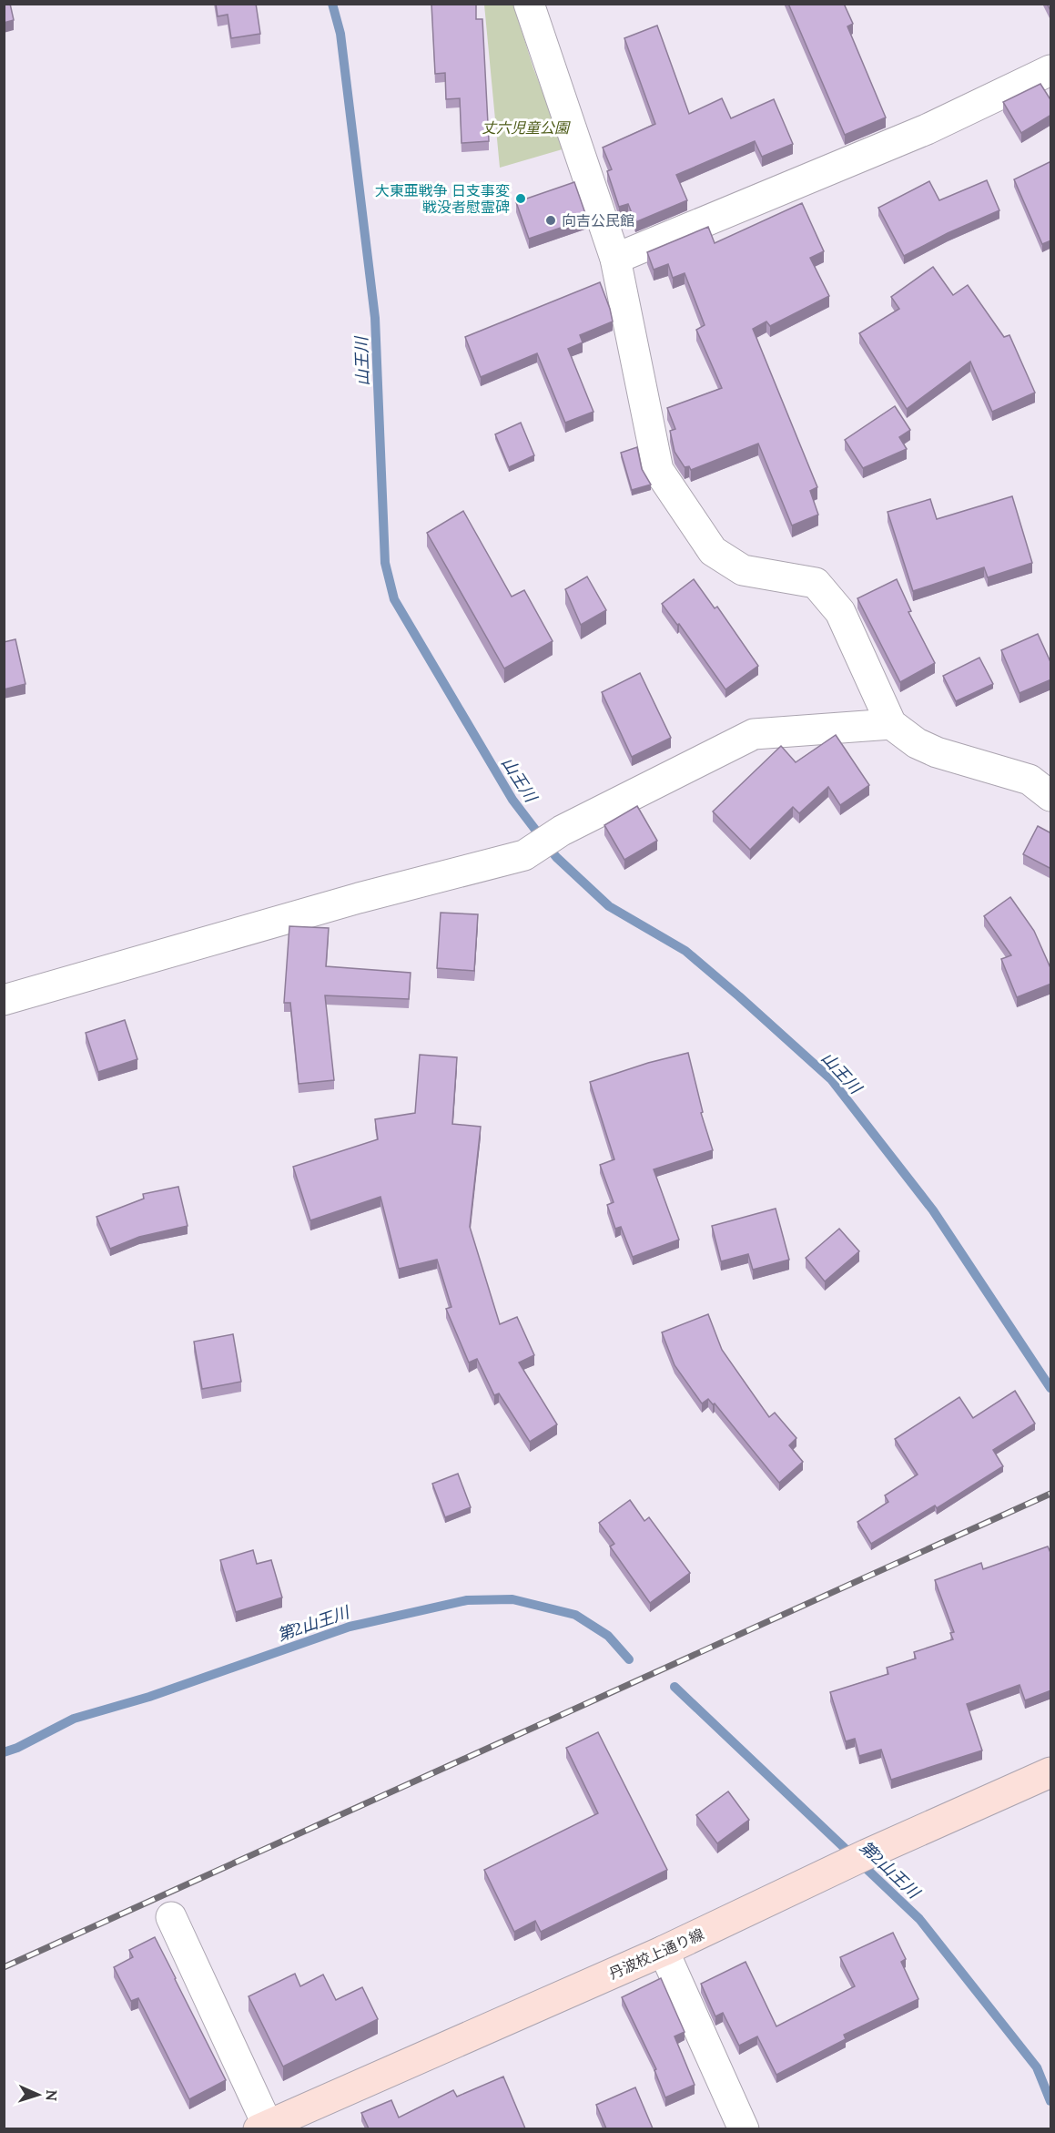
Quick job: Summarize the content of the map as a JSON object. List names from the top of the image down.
{
  "streets": {
    "street": ["丹波校上通り線"]
  },
  "water": ["山王川", "第2山王川"],
  "parks": ["丈六児童公園"],
  "places": ["大東亜戦争 日支事変 戦没者慰霊碑", "向吉公民館"],
  "north": "right"
}
